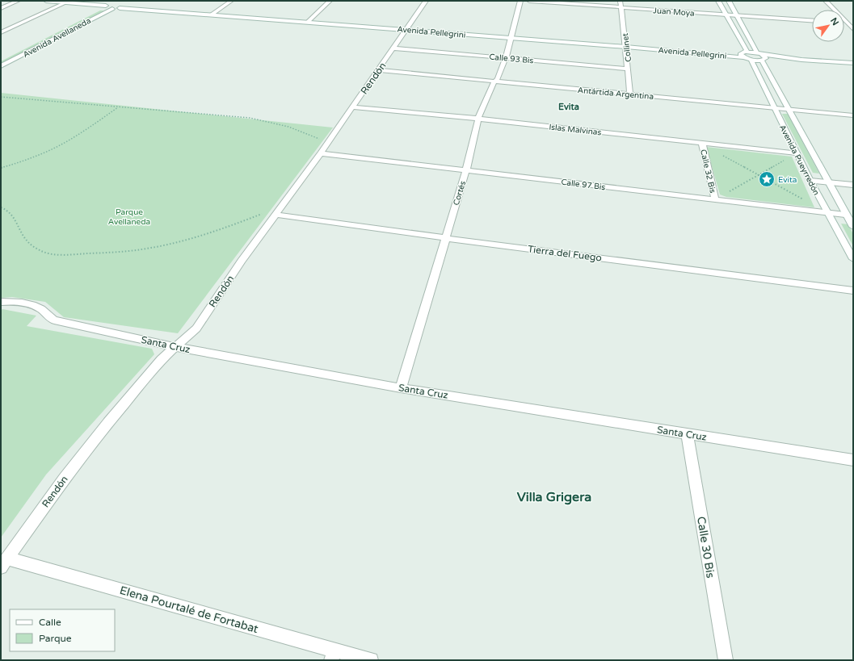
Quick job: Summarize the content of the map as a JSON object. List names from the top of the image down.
{
  "streets": {
    "street": [
      "Juan Moya",
      "Avenida Pellegrini",
      "Avenida Avellaneda",
      "Collinet",
      "Calle 93 Bis",
      "Rendón",
      "Antártida Argentina",
      "Islas Malvinas",
      "Avenida Pueyrredón",
      "Calle 32 Bis",
      "Calle 97 Bis",
      "Cortés",
      "Tierra del Fuego",
      "Santa Cruz",
      "Calle 30 Bis",
      "Elena Pourtalé de Fortabat"
    ]
  },
  "crossings": [
    ["Juan Moya", "Collinet"],
    ["Juan Moya", "Avenida Pueyrredón"],
    ["Avenida Pellegrini", "Avenida Avellaneda"],
    ["Avenida Pellegrini", "Collinet"],
    ["Avenida Pellegrini", "Rendón"],
    ["Avenida Pellegrini", "Avenida Pueyrredón"],
    ["Avenida Pellegrini", "Cortés"],
    ["Collinet", "Calle 93 Bis"],
    ["Collinet", "Antártida Argentina"],
    ["Calle 93 Bis", "Rendón"],
    ["Calle 93 Bis", "Cortés"],
    ["Rendón", "Antártida Argentina"],
    ["Rendón", "Islas Malvinas"],
    ["Rendón", "Calle 97 Bis"],
    ["Rendón", "Tierra del Fuego"],
    ["Rendón", "Santa Cruz"],
    ["Rendón", "Elena Pourtalé de Fortabat"],
    ["Antártida Argentina", "Avenida Pueyrredón"],
    ["Antártida Argentina", "Cortés"],
    ["Islas Malvinas", "Avenida Pueyrredón"],
    ["Islas Malvinas", "Calle 32 Bis"],
    ["Islas Malvinas", "Cortés"],
    ["Avenida Pueyrredón", "Calle 97 Bis"],
    ["Calle 32 Bis", "Calle 97 Bis"],
    ["Calle 97 Bis", "Cortés"],
    ["Cortés", "Tierra del Fuego"],
    ["Cortés", "Santa Cruz"],
    ["Santa Cruz", "Calle 30 Bis"]
  ],
  "districts": ["Evita", "Villa Grigera"],
  "parks": ["Parque Avellaneda"],
  "places": {
    "place": ["Evita"]
  },
  "legend": ["Calle", "Parque"],
  "north": "top right"
}
